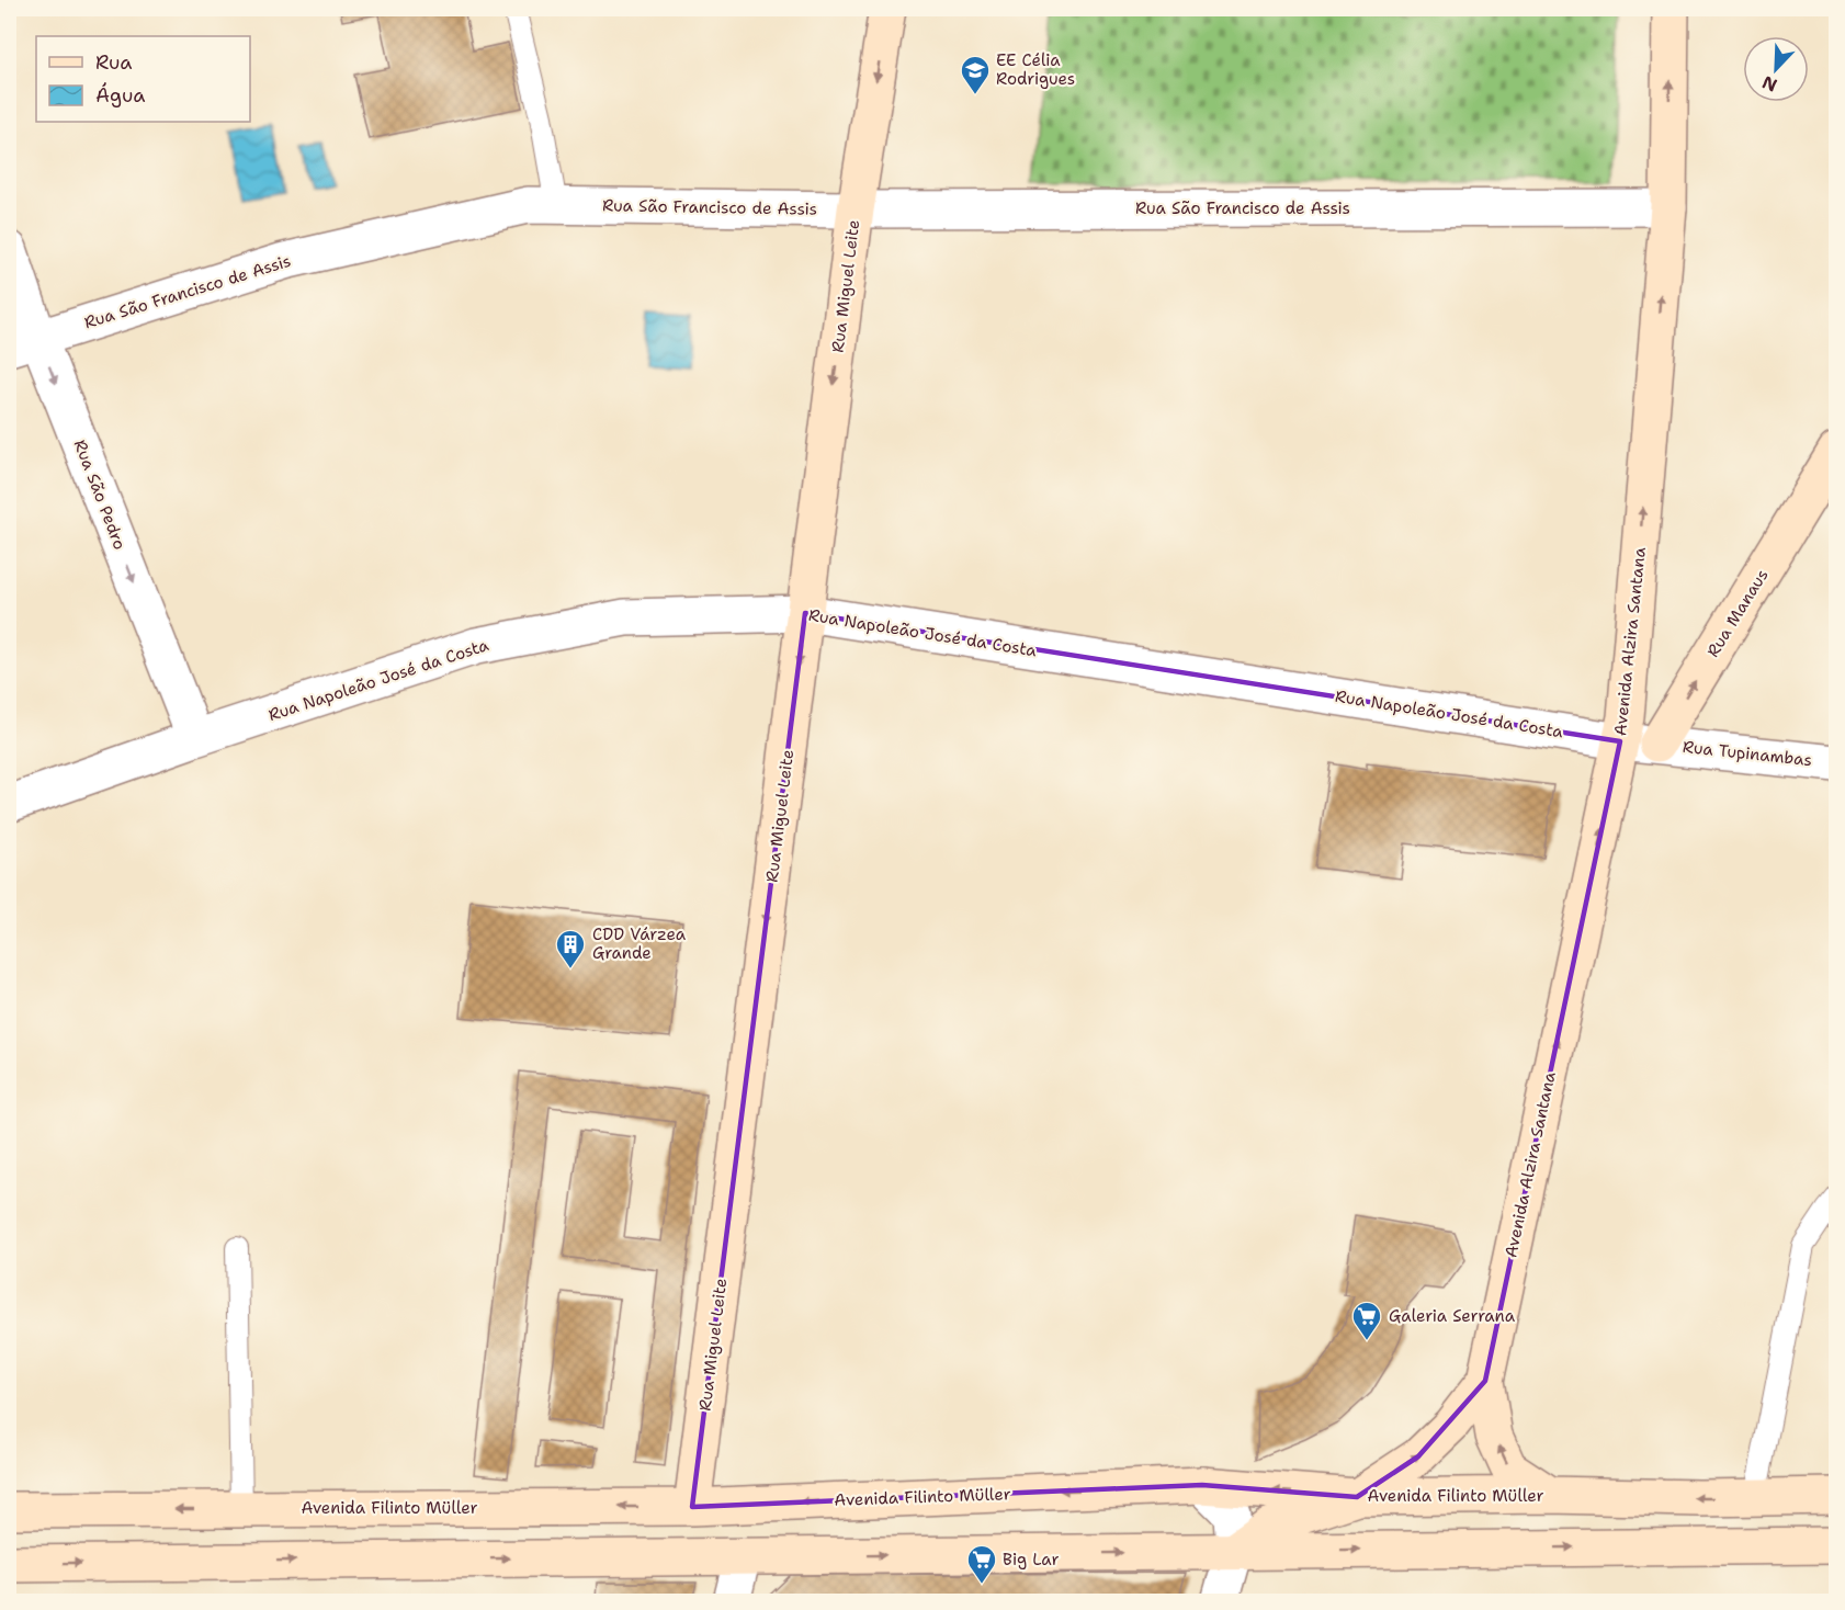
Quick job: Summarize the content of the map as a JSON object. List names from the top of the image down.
{
  "streets": {
    "main road": [
      "Rua Miguel Leite",
      "Rua Manaus",
      "Avenida Alzira Santana",
      "Avenida Filinto Müller"
    ],
    "street": [
      "Rua São Francisco de Assis",
      "Rua São Pedro",
      "Rua Napoleão José da Costa",
      "Rua Tupinambas"
    ]
  },
  "crossings": [
    ["Rua São Francisco de Assis", "Rua Miguel Leite"],
    ["Rua São Francisco de Assis", "Rua São Pedro"],
    ["Rua São Francisco de Assis", "Avenida Alzira Santana"],
    ["Rua Miguel Leite", "Rua Napoleão José da Costa"],
    ["Rua Miguel Leite", "Avenida Filinto Müller"],
    ["Rua São Pedro", "Rua Napoleão José da Costa"],
    ["Rua Manaus", "Rua Tupinambas"],
    ["Rua Napoleão José da Costa", "Avenida Alzira Santana"],
    ["Avenida Alzira Santana", "Avenida Filinto Müller"]
  ],
  "one_way": [
    "Rua Miguel Leite",
    "Rua São Pedro",
    "Rua Manaus",
    "Avenida Alzira Santana"
  ],
  "places": {
    "school or university": ["EE Célia Rodrigues"],
    "building": ["CDD Várzea Grande"],
    "supermarket": ["Galeria Serrana", "Big Lar"]
  },
  "legend": ["Rua", "Água"],
  "north": "bottom left"
}
